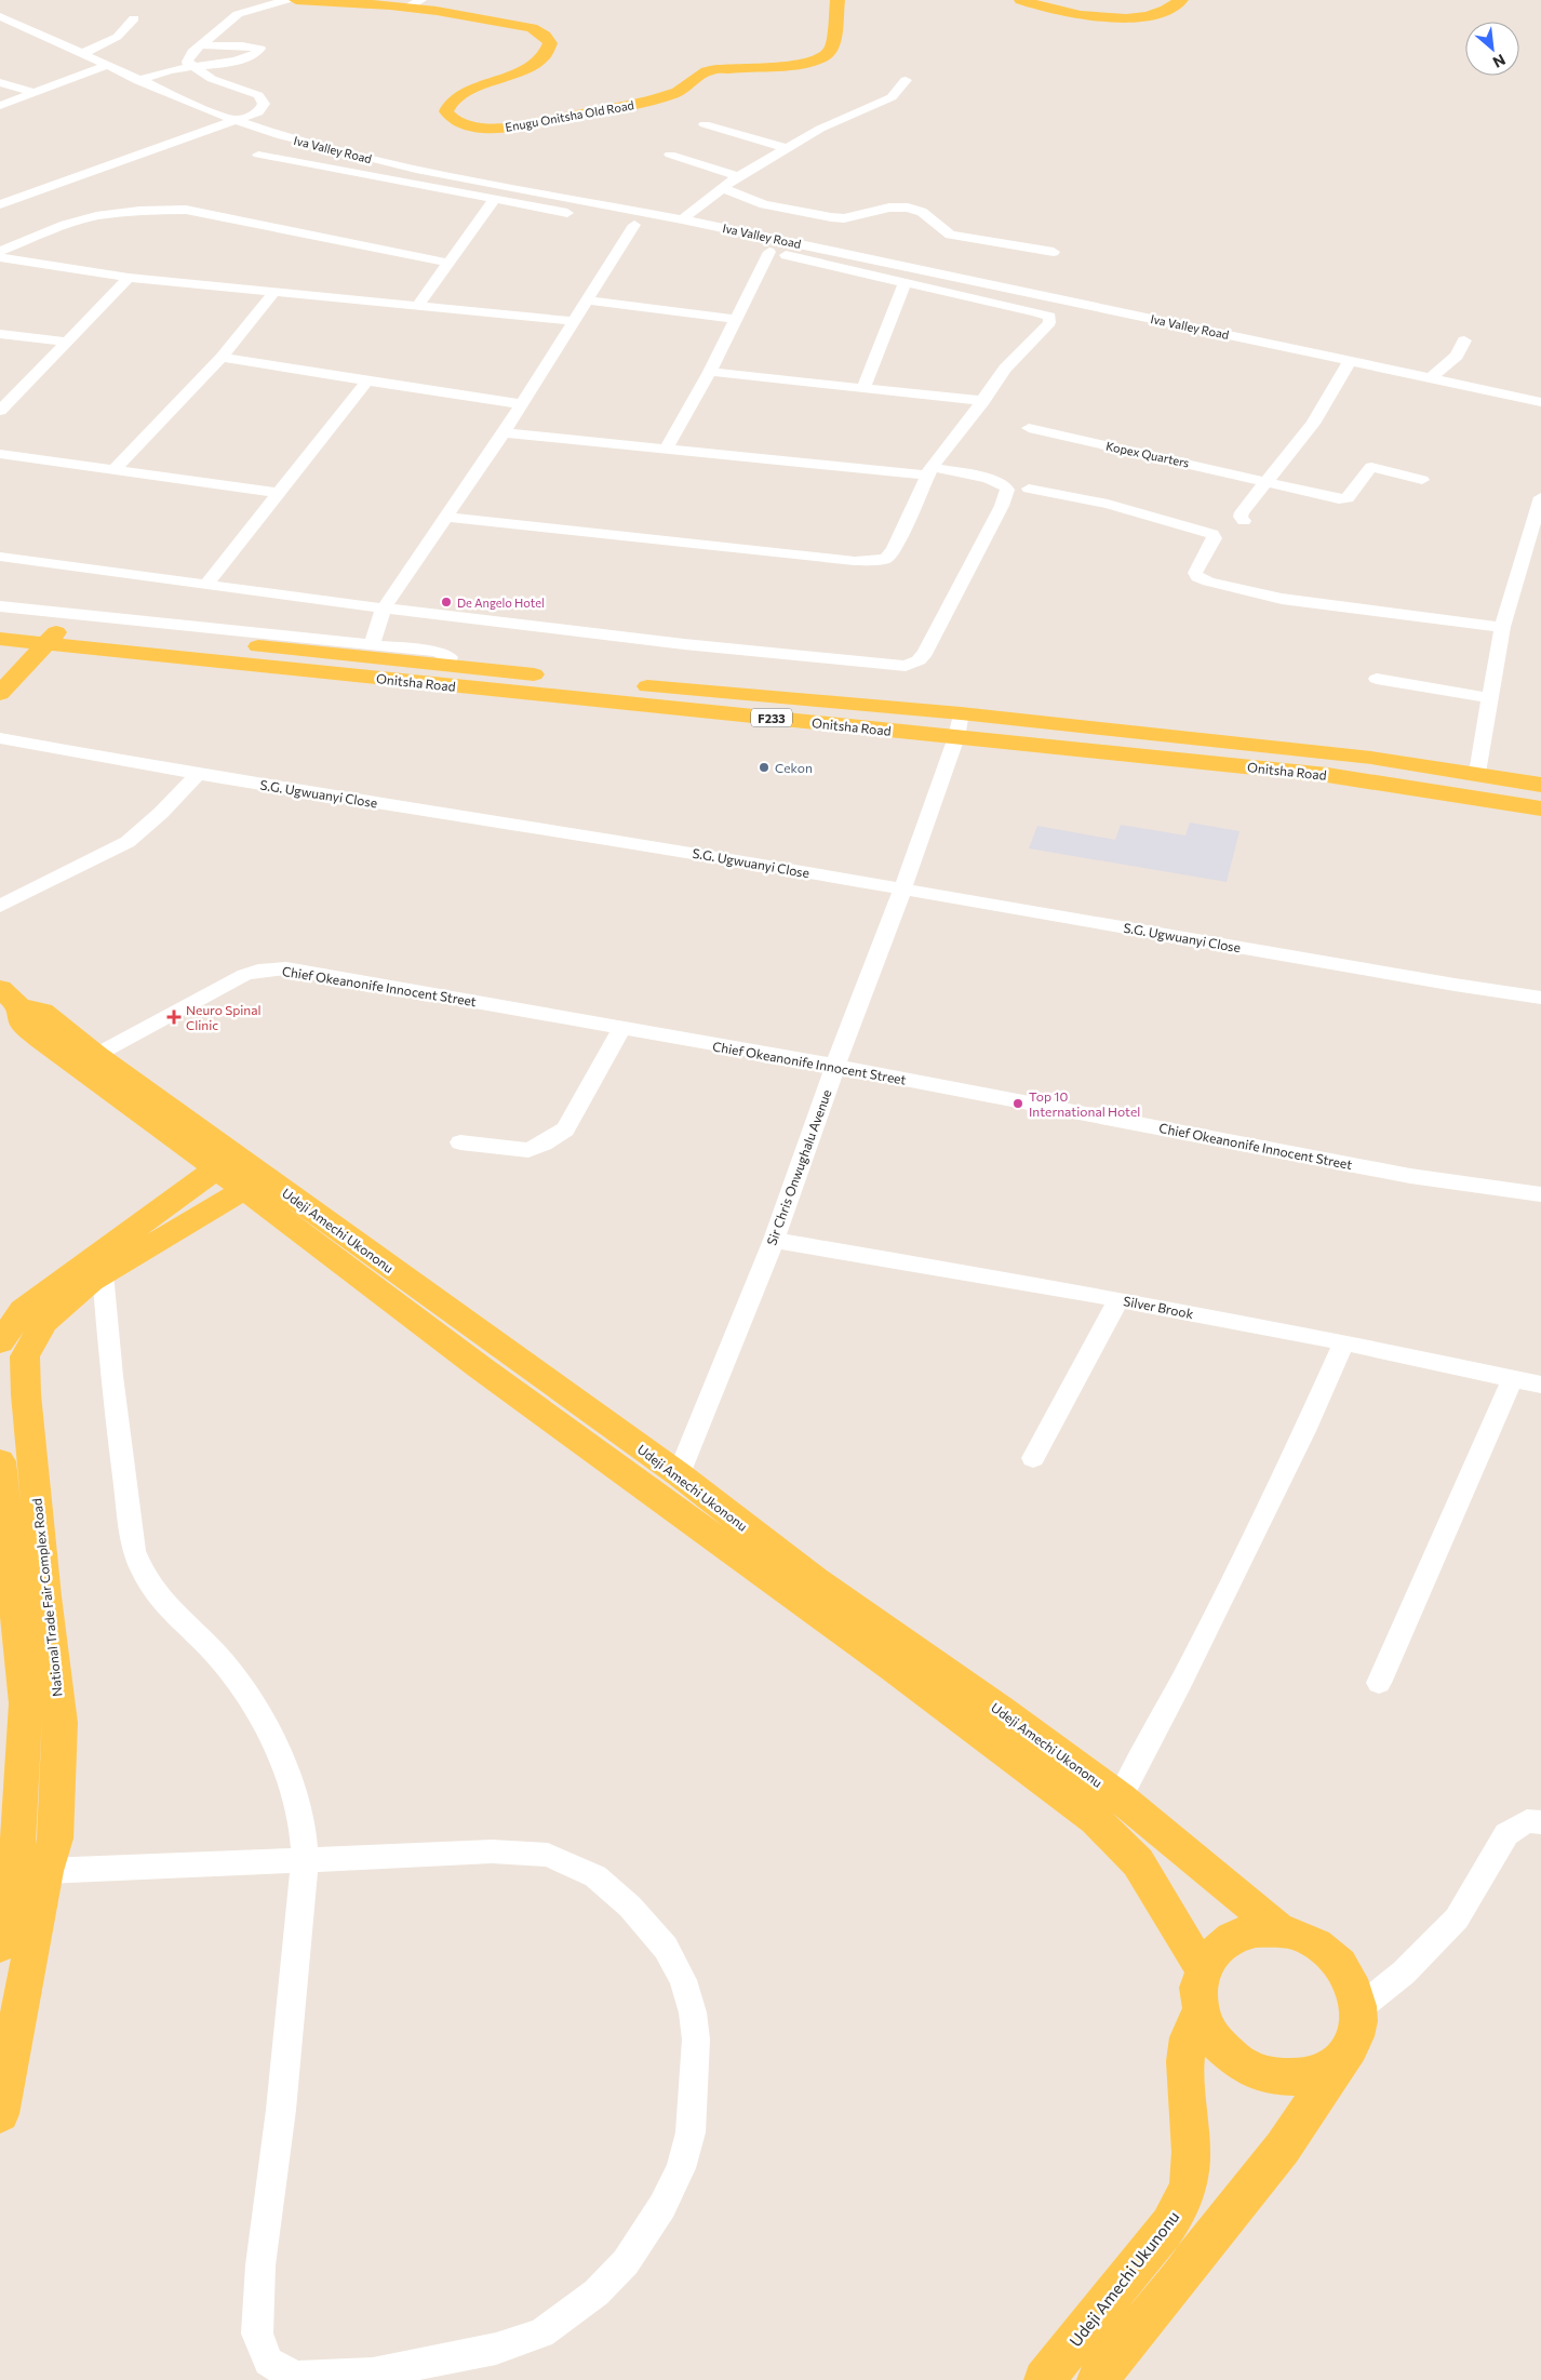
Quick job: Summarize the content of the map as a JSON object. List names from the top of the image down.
{
  "streets": {
    "main road": [
      "Enugu Onitsha Old Road",
      "Onitsha Road",
      "F233",
      "Udeji Amechi Ukononu",
      "National Trade Fair Complex Road",
      "Udeji Amechi Ukunonu"
    ],
    "street": [
      "Iva Valley Road",
      "Kopex Quarters",
      "S.G. Ugwuanyi Close",
      "Chief Okeanonife Innocent Street",
      "Sir Chris Onwughalu Avenue",
      "Silver Brook"
    ]
  },
  "crossings": [
    ["Onitsha Road", "Sir Chris Onwughalu Avenue"],
    ["S.G. Ugwuanyi Close", "Sir Chris Onwughalu Avenue"],
    ["Chief Okeanonife Innocent Street", "Sir Chris Onwughalu Avenue"],
    ["Chief Okeanonife Innocent Street", "Udeji Amechi Ukononu"],
    ["Sir Chris Onwughalu Avenue", "Udeji Amechi Ukononu"],
    ["Sir Chris Onwughalu Avenue", "Silver Brook"],
    ["Udeji Amechi Ukononu", "National Trade Fair Complex Road"],
    ["Udeji Amechi Ukononu", "Udeji Amechi Ukunonu"]
  ],
  "places": {
    "other": ["De Angelo Hotel", "Cekon", "Top 10 International Hotel"],
    "health": ["Neuro Spinal Clinic"]
  },
  "north": "bottom right"
}
